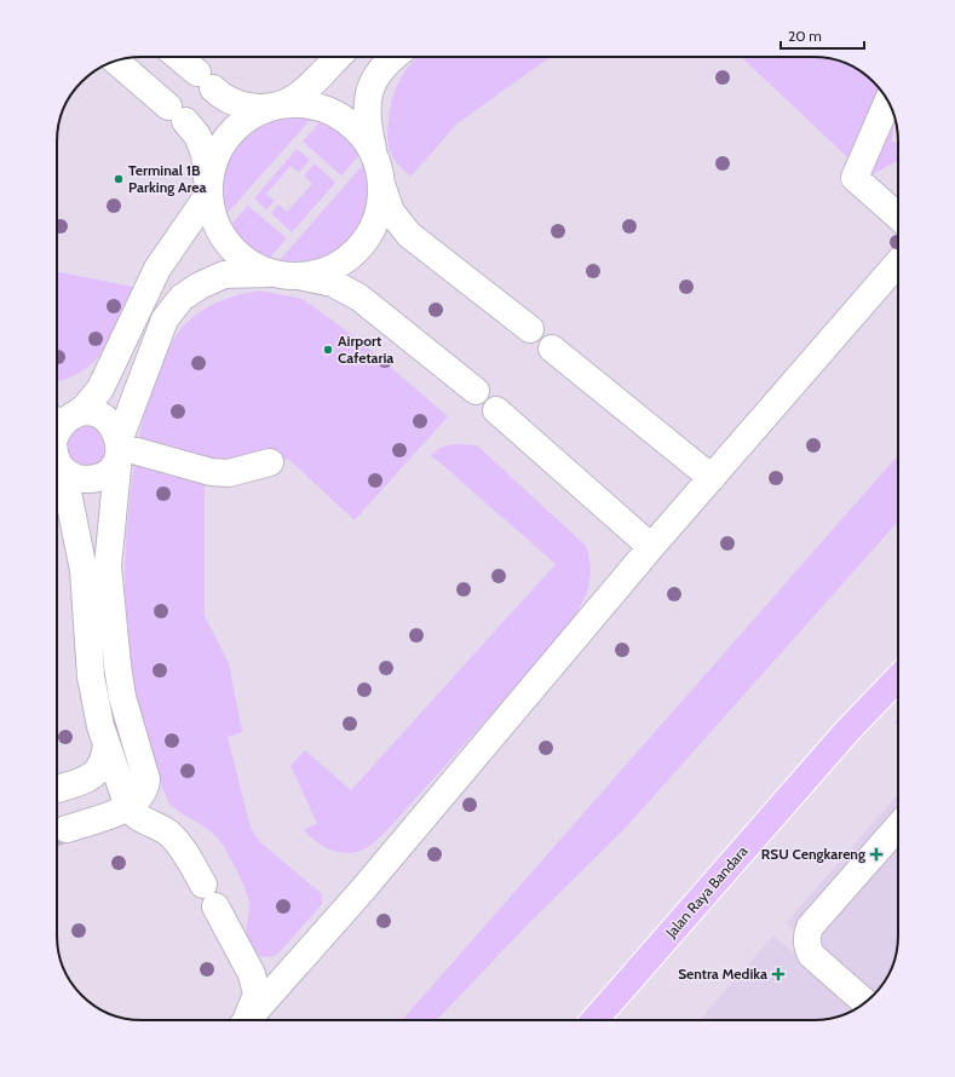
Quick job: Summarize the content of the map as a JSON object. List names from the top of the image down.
{
  "streets": {
    "main road": ["Jalan Raya Bandara"]
  },
  "places": {
    "other": ["Terminal 1B Parking Area", "Airport Cafetaria"],
    "health": ["RSU Cengkareng", "Sentra Medika"]
  },
  "scale_bar": "20 m"
}
